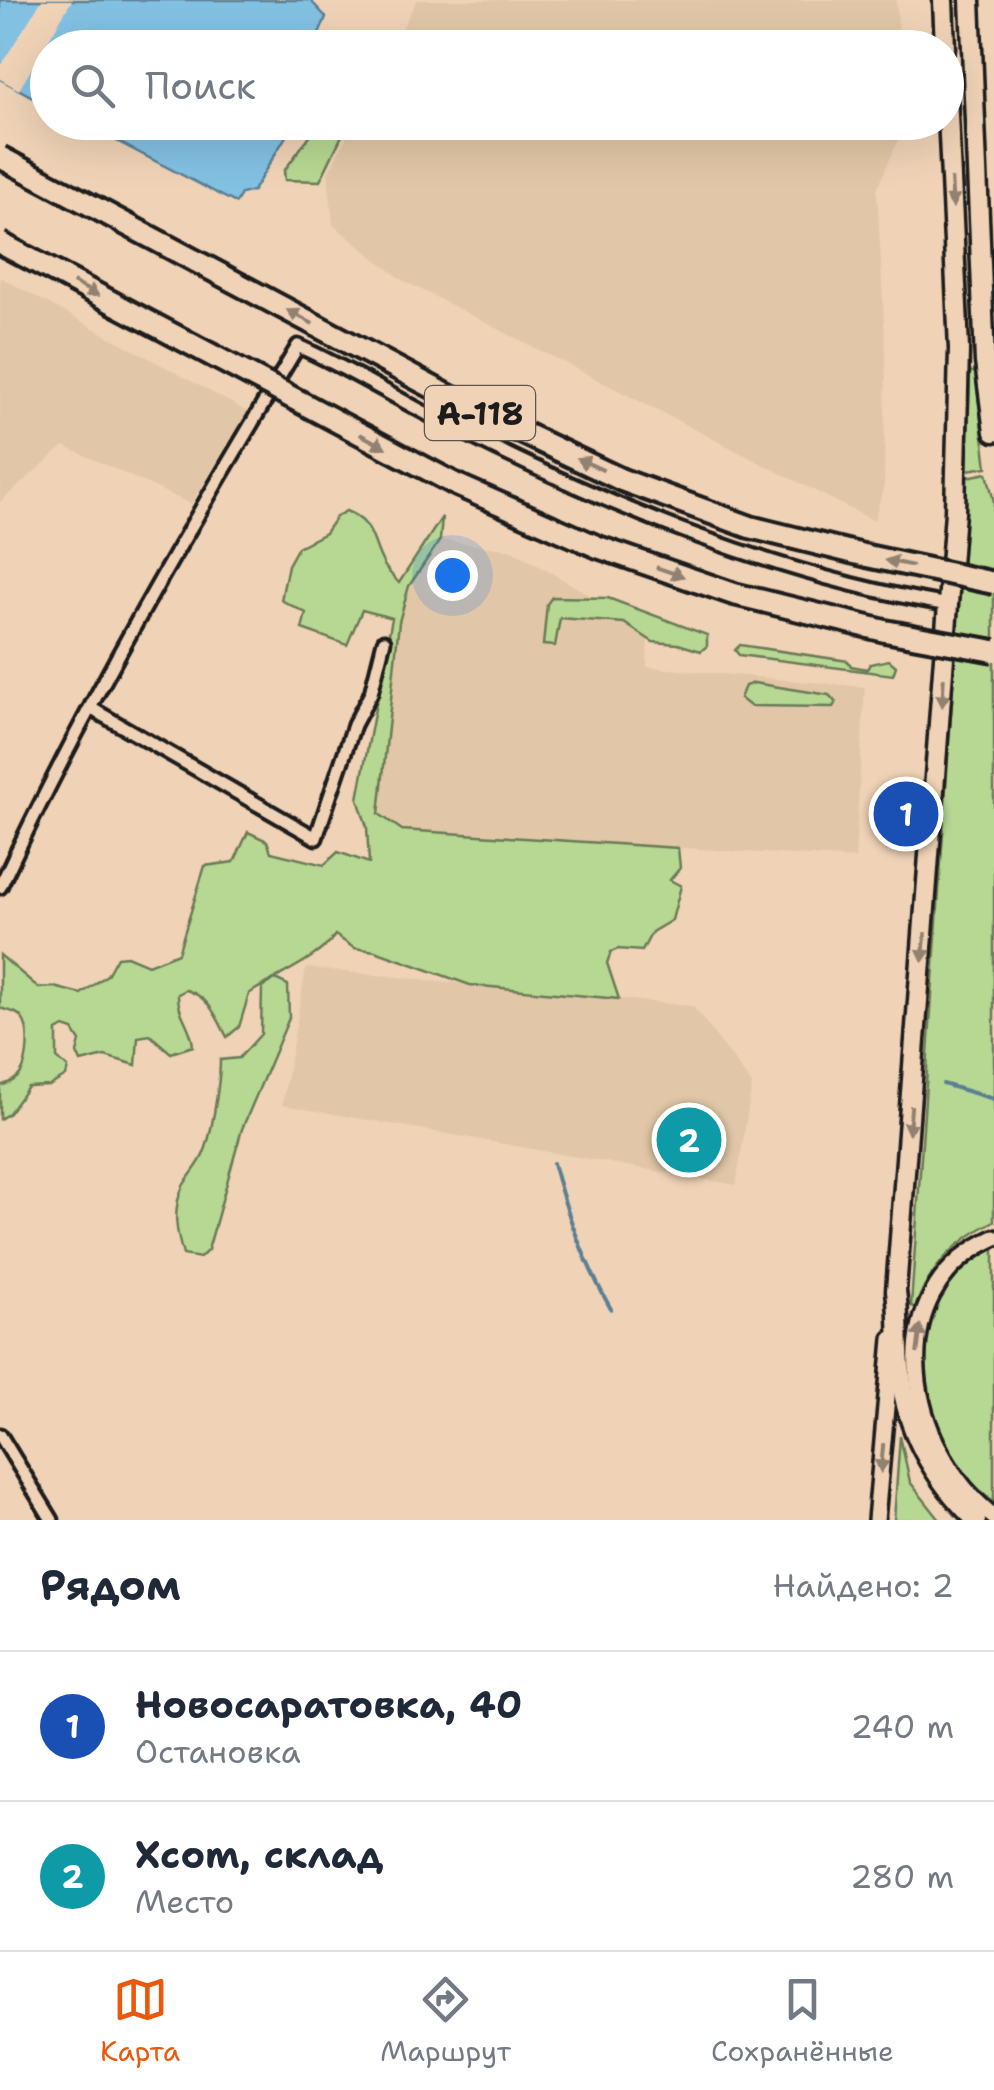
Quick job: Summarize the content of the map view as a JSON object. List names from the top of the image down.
{
  "streets": {
    "highway": ["А-118"]
  },
  "page": {
    "search": "Поиск",
    "pins": ["1", "2"],
    "heading": ["Рядом", "Найдено: 2"],
    "list": [
      {
        "mark": "1",
        "name": "Новосаратовка, 40",
        "note": "Остановка",
        "value": "240 m"
      },
      {
        "mark": "2",
        "name": "Xсom, склад",
        "note": "Место",
        "value": "280 m"
      }
    ],
    "nav": ["Карта", "Маршрут", "Сохранённые"]
  }
}
